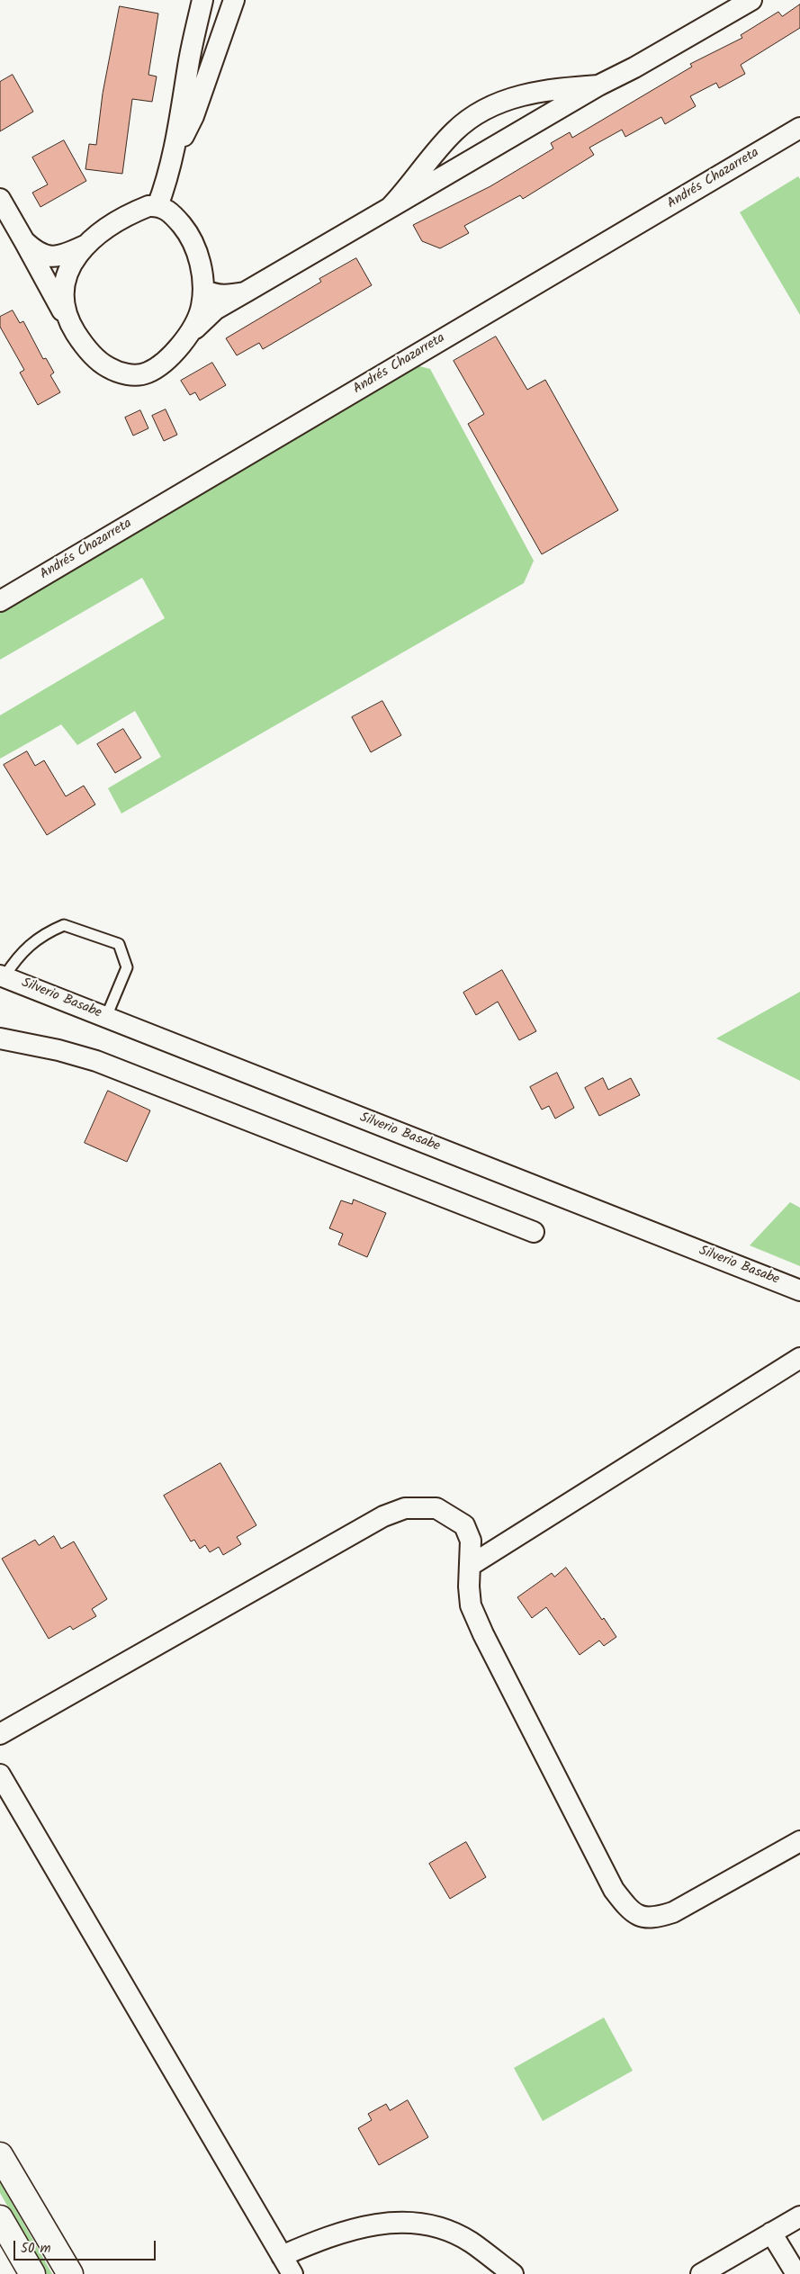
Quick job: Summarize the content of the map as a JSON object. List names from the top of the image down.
{
  "streets": {
    "street": ["Andrés Chazarreta", "Silverio Basabe"]
  },
  "scale_bar": "50 m"
}
